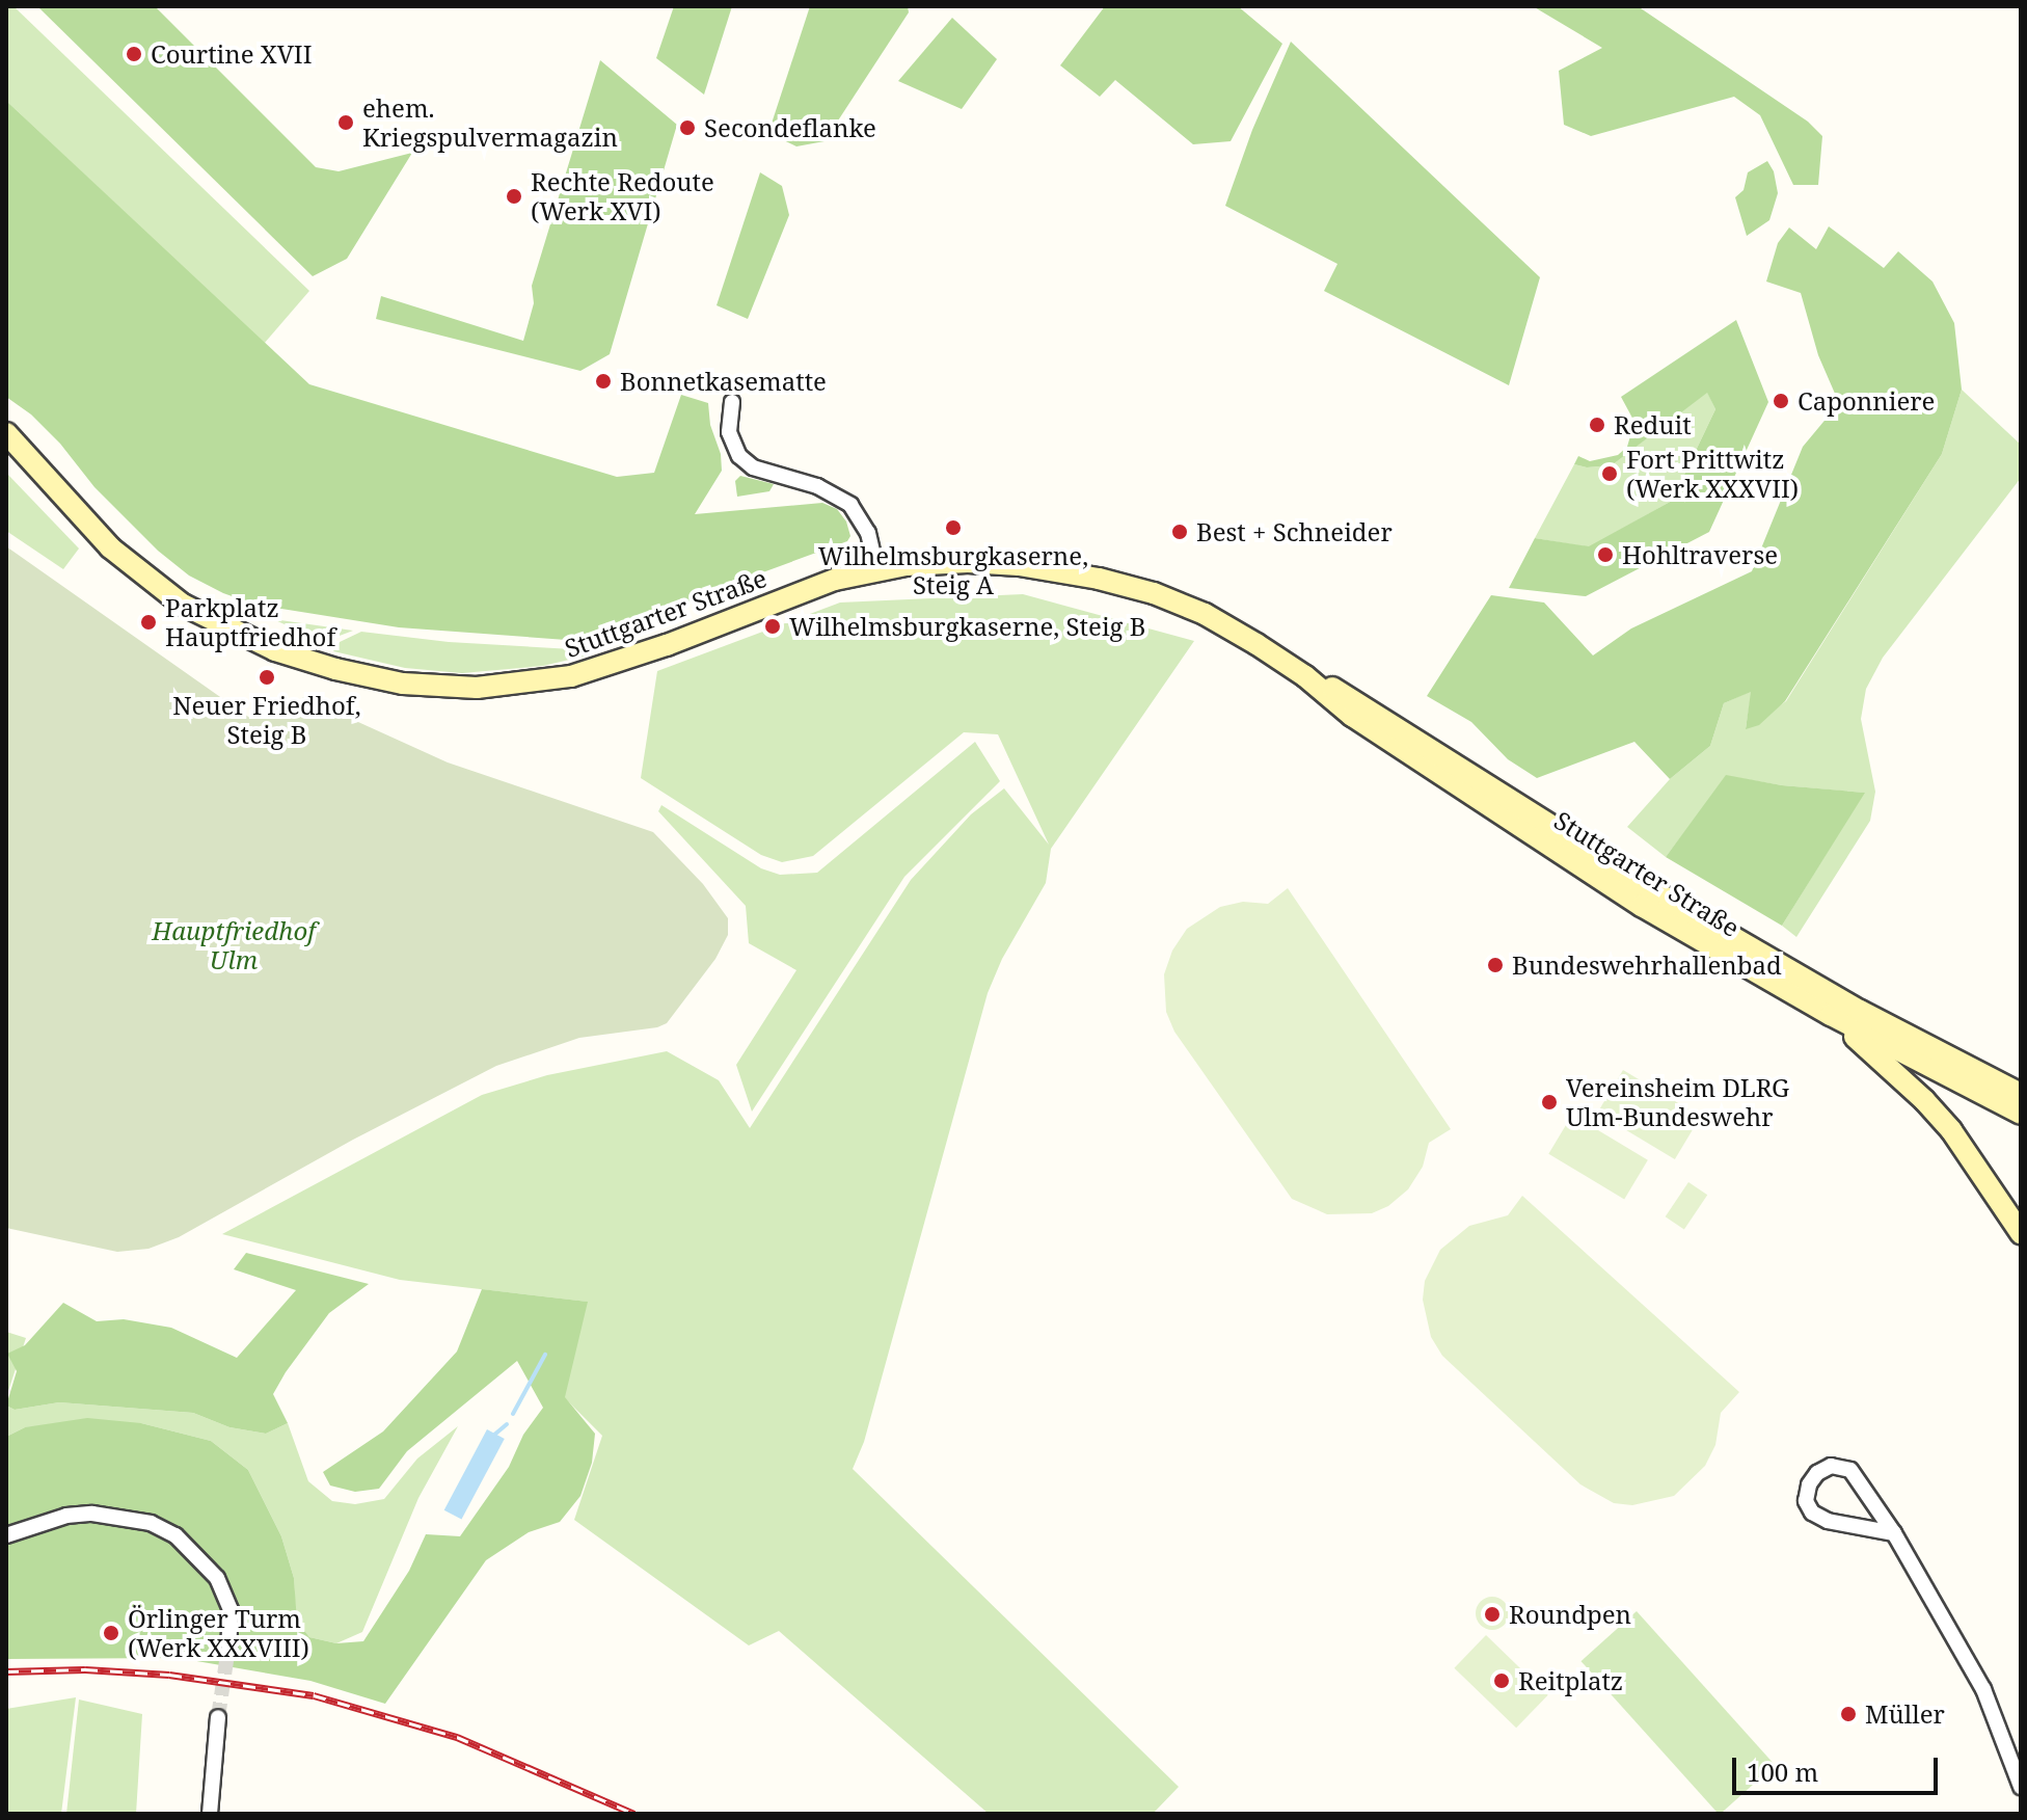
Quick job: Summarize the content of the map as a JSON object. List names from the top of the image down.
{
  "streets": {
    "main road": ["Stuttgarter Straße"]
  },
  "parks": ["Hauptfriedhof Ulm"],
  "places": [
    "Courtine XVII",
    "ehem. Kriegspulvermagazin",
    "Secondeflanke",
    "Rechte Redoute (Werk XVI)",
    "Bonnetkasematte",
    "Caponniere",
    "Reduit",
    "Fort Prittwitz (Werk XXXVII)",
    "Wilhelmsburgkaserne, Steig A",
    "Best + Schneider",
    "Hohltraverse",
    "Parkplatz Hauptfriedhof",
    "Wilhelmsburgkaserne, Steig B",
    "Neuer Friedhof, Steig B",
    "Bundeswehrhallenbad",
    "Vereinsheim DLRG Ulm-Bundeswehr",
    "Roundpen",
    "Örlinger Turm (Werk XXXVIII)",
    "Reitplatz",
    "Müller"
  ],
  "scale_bar": "100 m"
}
